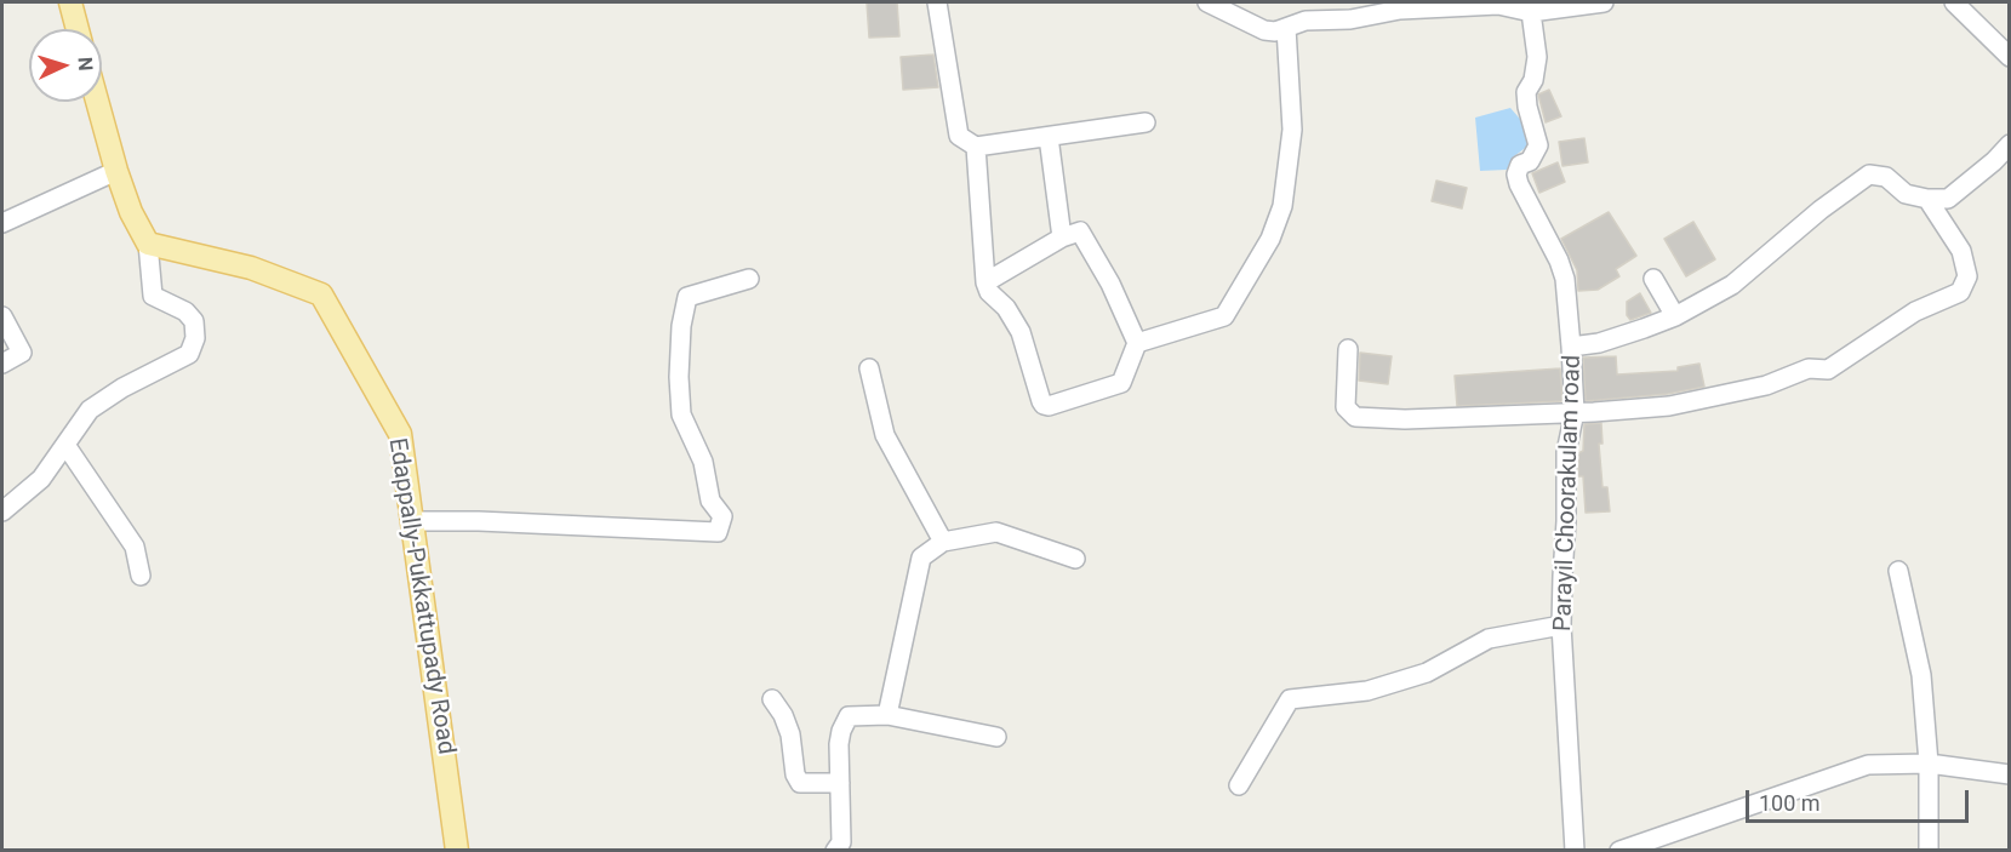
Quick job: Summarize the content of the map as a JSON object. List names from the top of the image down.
{
  "streets": {
    "main road": ["Edappally-Pukkattupady Road"],
    "street": ["Parayil Choorakulam road"]
  },
  "scale_bar": "100 m",
  "north": "right"
}
